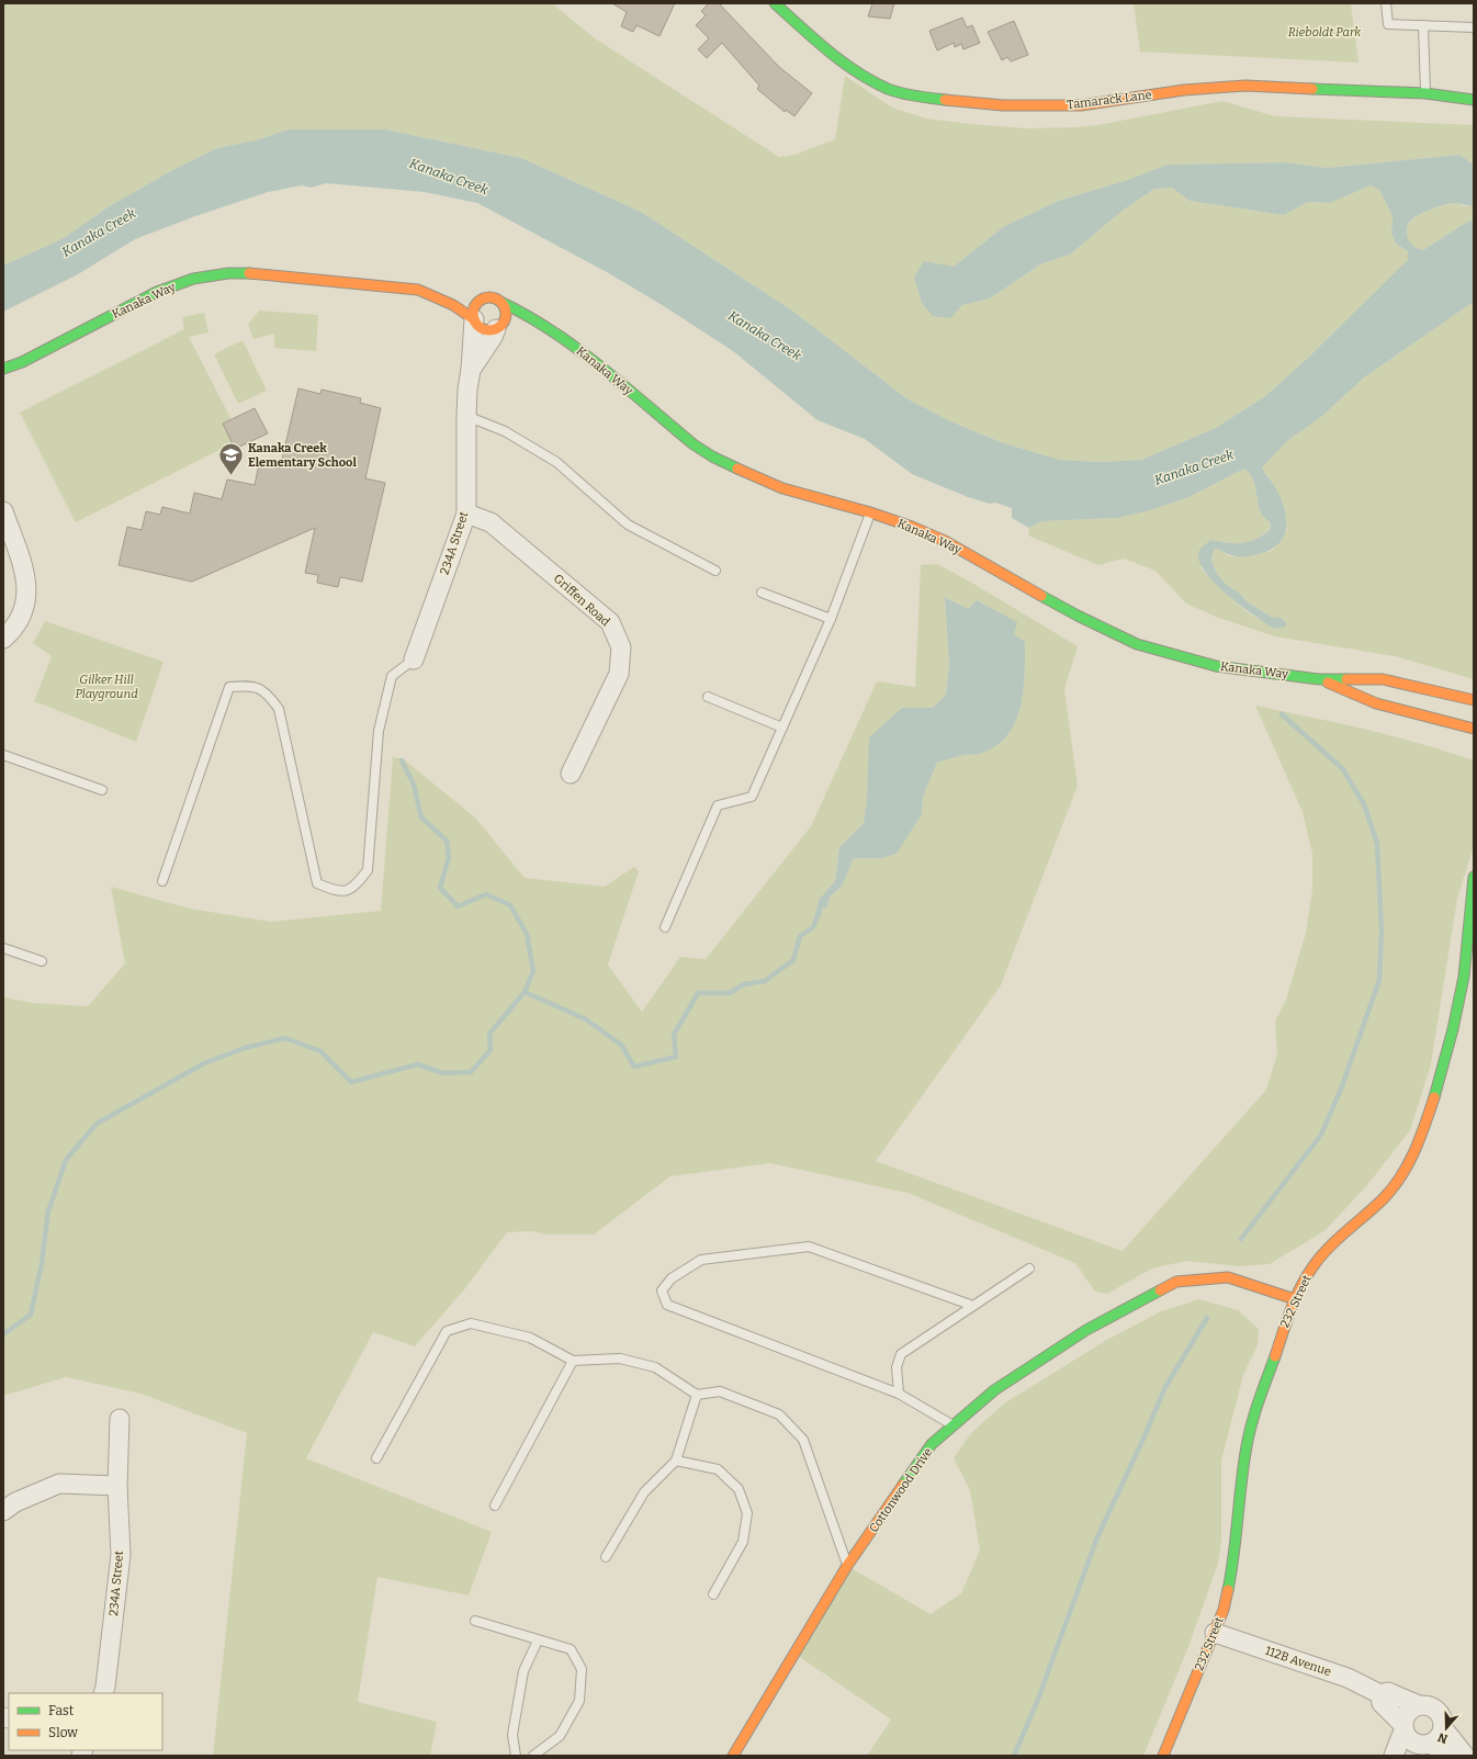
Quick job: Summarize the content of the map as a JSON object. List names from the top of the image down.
{
  "streets": {
    "main road": [
      "Tamarack Lane",
      "Kanaka Way",
      "232 Street",
      "Cottonwood Drive"
    ],
    "street": ["234A Street", "Griffen Road", "112B Avenue"]
  },
  "crossings": [
    ["Kanaka Way", "234A Street"],
    ["234A Street", "Griffen Road"],
    ["232 Street", "Cottonwood Drive"],
    ["232 Street", "112B Avenue"]
  ],
  "water": ["Kanaka Creek"],
  "parks": ["Rieboldt Park", "Gilker Hill Playground"],
  "places": {
    "school or university": ["Kanaka Creek Elementary School"]
  },
  "legend": ["Fast", "Slow"],
  "north": "bottom"
}
